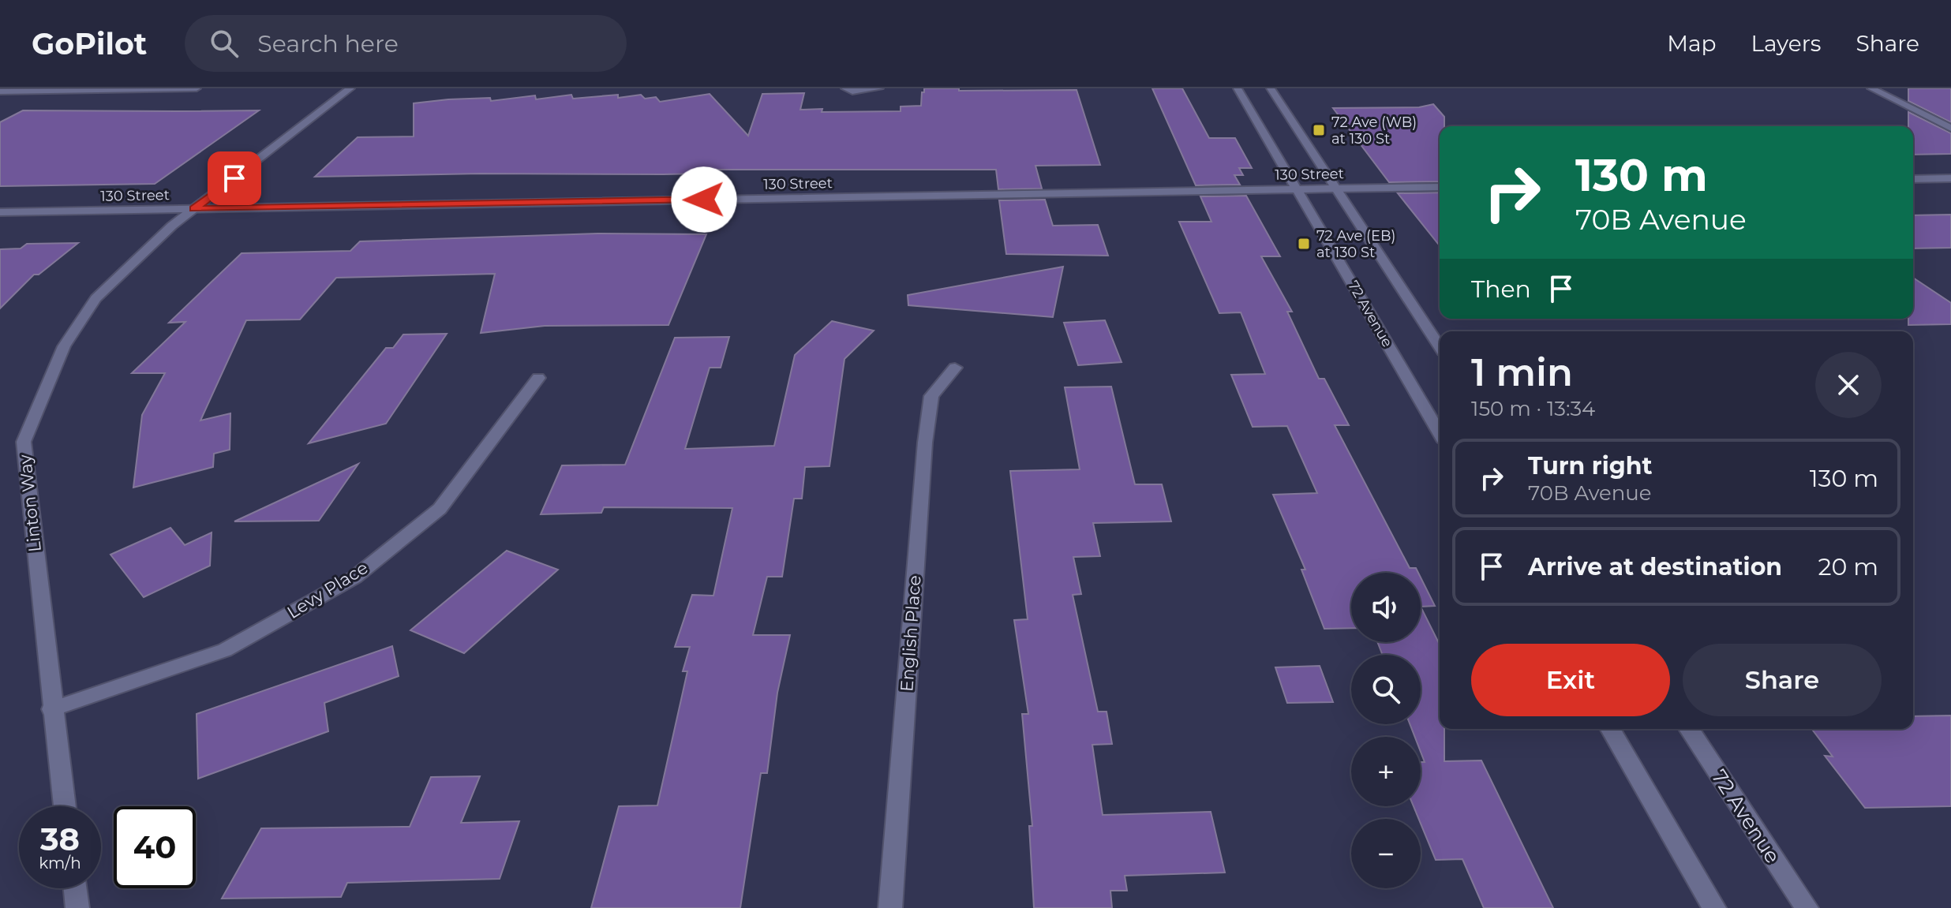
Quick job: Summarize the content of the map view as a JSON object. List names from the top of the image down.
{
  "streets": {
    "street": [
      "130 Street",
      "72 Avenue",
      "Linton Way",
      "Levy Place",
      "English Place"
    ]
  },
  "crossings": [
    ["130 Street", "72 Avenue"],
    ["130 Street", "Linton Way"],
    ["Linton Way", "Levy Place"]
  ],
  "places": {
    "transit": ["72 Ave (WB) at 130 St", "72 Ave (EB) at 130 St"]
  },
  "page": {
    "header": "GoPilot",
    "search": "Search here",
    "nav": ["Map", "Layers", "Share"],
    "turn": ["130 m", "70B Avenue"],
    "then": "Then",
    "heading": ["1 min", "150 m · 13:34"],
    "list": [
      {
        "name": "Turn right",
        "note": "70B Avenue",
        "value": "130 m"
      },
      {
        "name": "Arrive at destination",
        "value": "20 m"
      }
    ],
    "map_buttons": ["+", "−"],
    "buttons": ["Exit", "Share"],
    "speed": "38 km/h",
    "limit": "40"
  }
}
